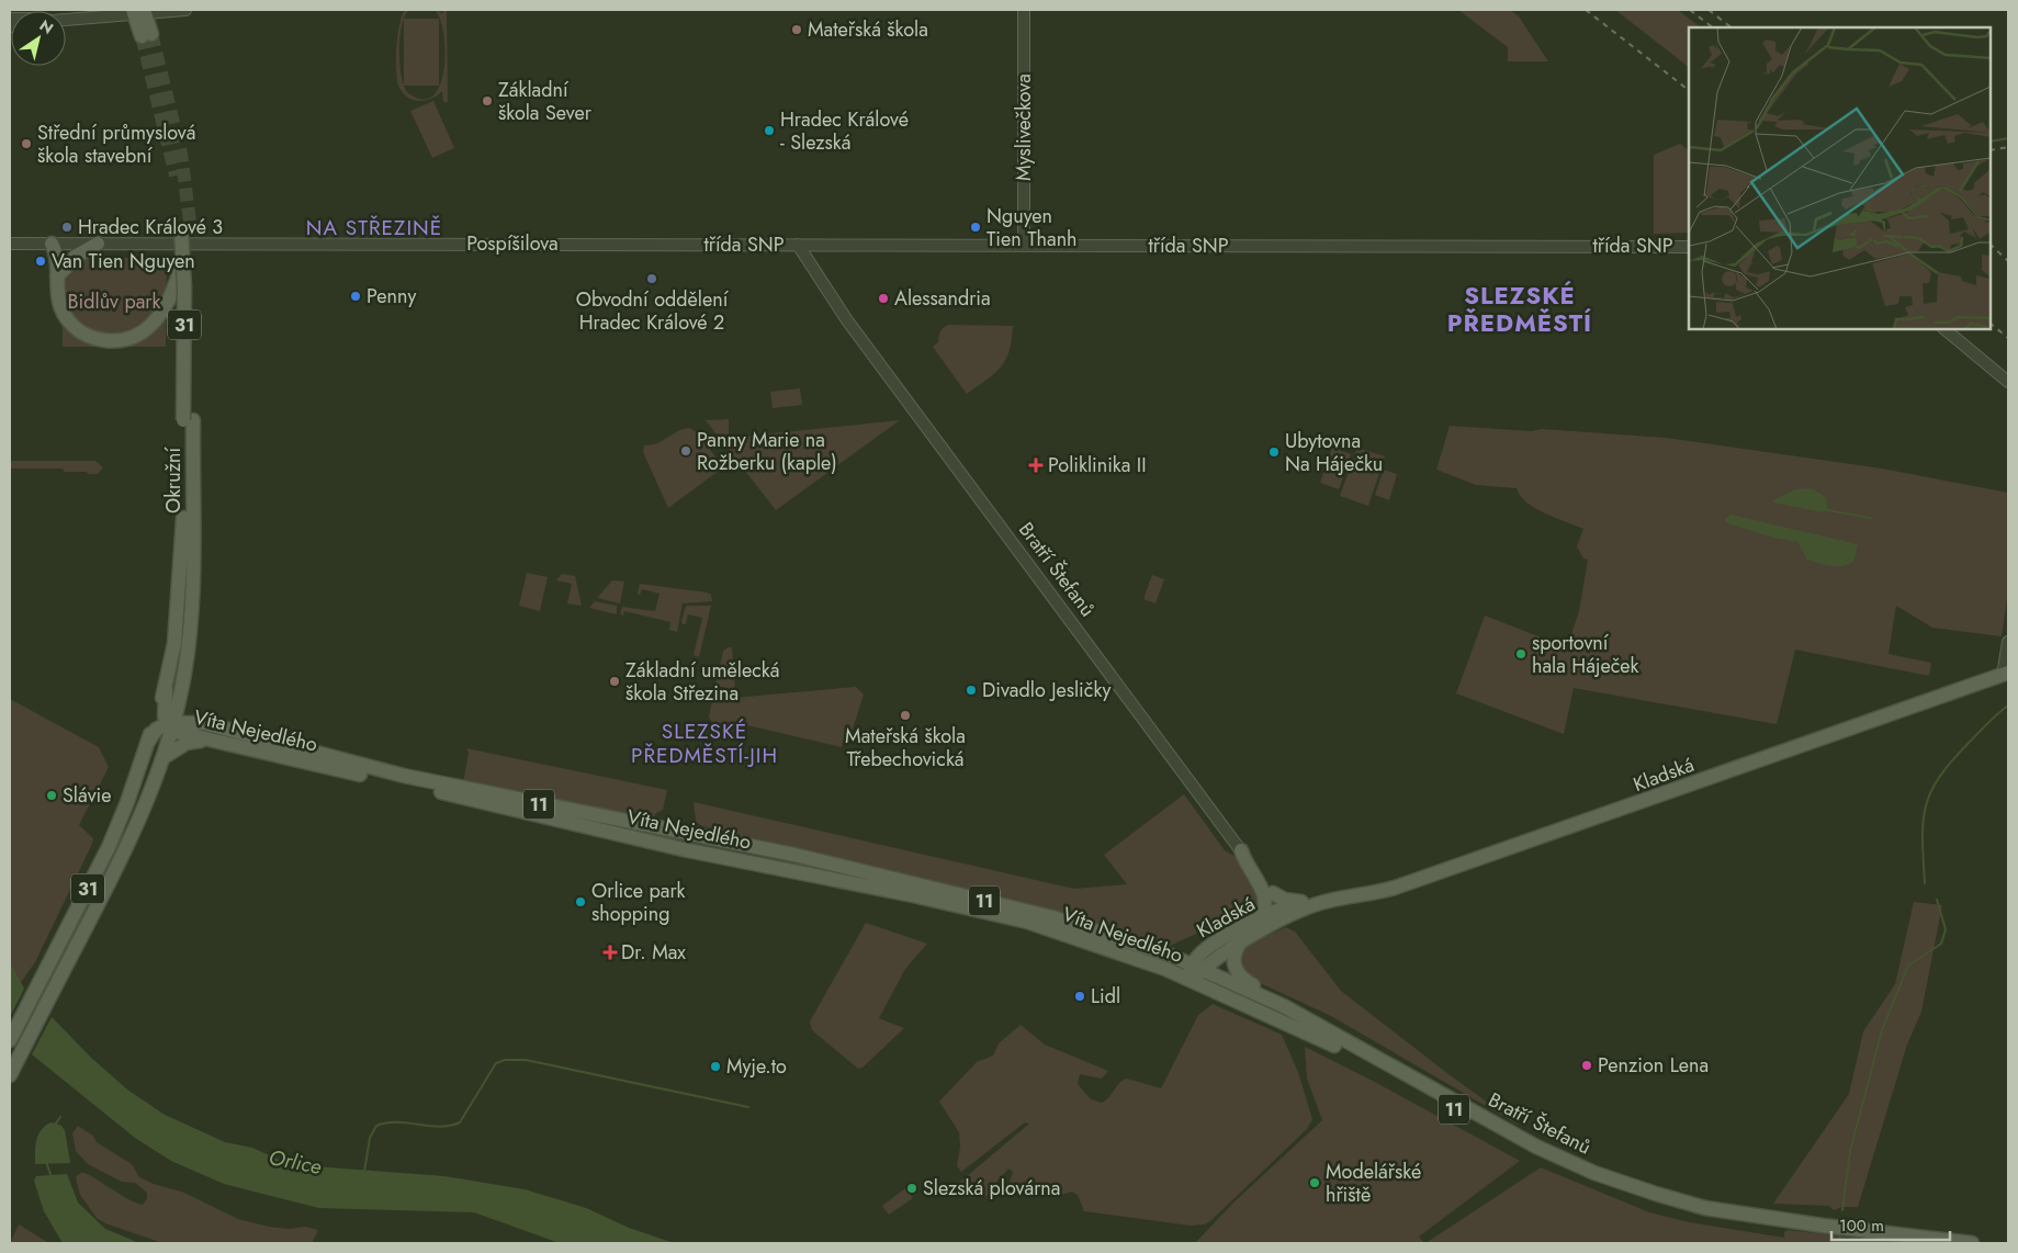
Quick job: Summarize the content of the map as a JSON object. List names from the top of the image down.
{
  "streets": {
    "main road": [
      "31",
      "Okružní",
      "Bratří Štefanů",
      "Víta Nejedlého",
      "Kladská",
      "11"
    ],
    "street": ["Myslivečkova", "Pospíšilova", "třída SNP"]
  },
  "crossings": [
    ["Myslivečkova", "třída SNP"],
    ["Pospíšilova", "třída SNP"],
    ["třída SNP", "Bratří Štefanů"],
    ["31", "Okružní"],
    ["31", "Víta Nejedlého"],
    ["Okružní", "Víta Nejedlého"],
    ["Bratří Štefanů", "Víta Nejedlého"],
    ["Bratří Štefanů", "Kladská"],
    ["Víta Nejedlého", "Kladská"]
  ],
  "districts": ["NA STŘEZINĚ", "SLEZSKÉ PŘEDMĚSTÍ", "SLEZSKÉ PŘEDMĚSTÍ-JIH"],
  "water": ["Orlice"],
  "parks": ["Bidlův park"],
  "places": {
    "other": [
      "Mateřská škola",
      "Základní škola Sever",
      "Hradec Králové - Slezská",
      "Střední průmyslová škola stavební",
      "Hradec Králové 3",
      "Nguyen Tien Thanh",
      "Van Tien Nguyen",
      "Obvodní oddělení Hradec Králové 2",
      "Penny",
      "Alessandria",
      "Panny Marie na Rožberku (kaple)",
      "Ubytovna Na Háječku",
      "sportovní hala Háječek",
      "Základní umělecká škola Střezina",
      "Divadlo Jesličky",
      "Mateřská škola Třebechovická",
      "Slávie",
      "Orlice park shopping",
      "Lidl",
      "Penzion Lena",
      "Myje.to",
      "Modelářské hřiště",
      "Slezská plovárna"
    ],
    "health": ["Poliklinika II", "Dr. Max"]
  },
  "scale_bar": "100 m",
  "north": "top right"
}
